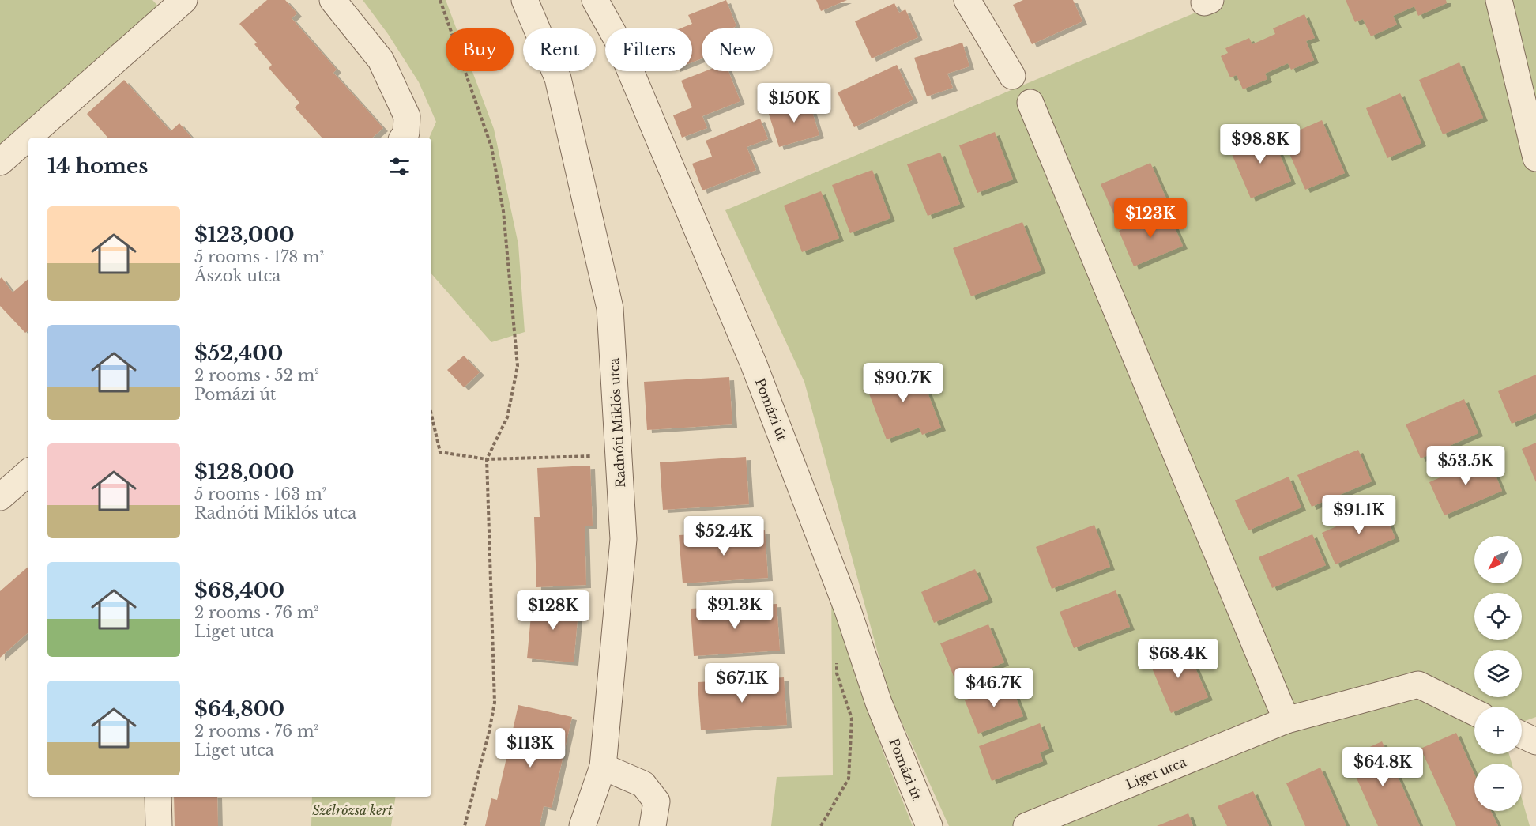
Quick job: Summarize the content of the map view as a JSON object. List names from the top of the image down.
{
  "streets": {
    "street": ["Pomázi út", "Radnóti Miklós utca", "Liget utca"]
  },
  "parks": ["Szélrózsa kert"],
  "north": "bottom left",
  "page": {
    "chip": [
      "Buy",
      "Rent",
      "Filters",
      "New"
    ],
    "price": [
      "$150K",
      "$98.8K",
      "$123K",
      "$90.7K",
      "$53.5K",
      "$91.1K",
      "$52.4K",
      "$91.3K",
      "$128K",
      "$68.4K",
      "$67.1K",
      "$46.7K",
      "$113K",
      "$64.8K"
    ],
    "heading": "14 homes",
    "list": [
      {
        "name": "$123,000",
        "note": "5 rooms · 178 m² · Ászok utca"
      },
      {
        "name": "$52,400",
        "note": "2 rooms · 52 m² · Pomázi út"
      },
      {
        "name": "$128,000",
        "note": "5 rooms · 163 m² · Radnóti Miklós utca"
      },
      {
        "name": "$68,400",
        "note": "2 rooms · 76 m² · Liget utca"
      },
      {
        "name": "$64,800",
        "note": "2 rooms · 76 m² · Liget utca"
      }
    ],
    "map_buttons": ["+", "−"]
  }
}
